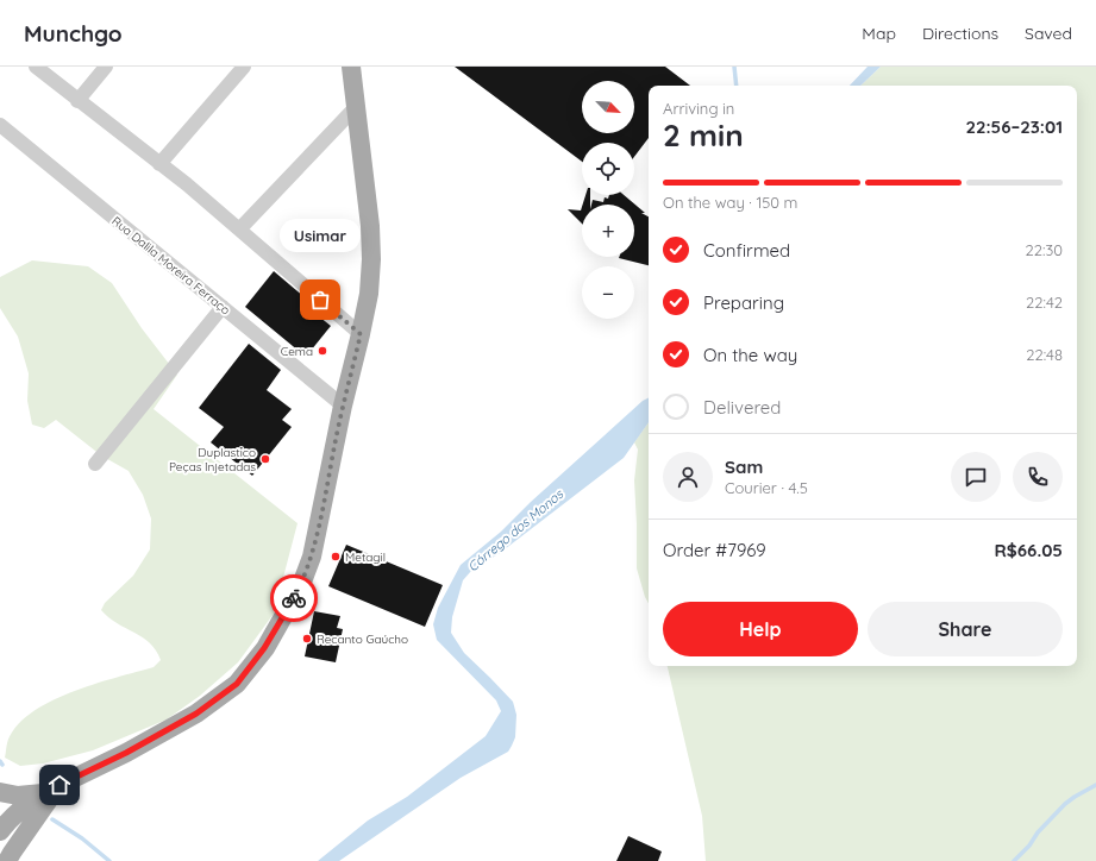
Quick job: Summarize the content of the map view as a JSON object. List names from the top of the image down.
{
  "streets": {
    "street": ["Rua Dalila Moreira Ferraço"]
  },
  "water": ["Córrego dos Monos"],
  "places": [
    "Usimar",
    "Cema",
    "Duplastico Peças Injetadas",
    "Metagil",
    "Recanto Gaúcho"
  ],
  "north": "bottom right",
  "page": {
    "header": "Munchgo",
    "nav": ["Map", "Directions", "Saved"],
    "map_buttons": ["+", "−"],
    "heading": ["2 min", "Arriving in", "22:56–23:01"],
    "panel": [
      "Sam",
      "Courier · 4.5",
      "Order #7969",
      "R$66.05"
    ],
    "bar": "On the way · 150 m",
    "bubble": "Usimar",
    "list": [
      ["Confirmed", "22:30"],
      ["Preparing", "22:42"],
      ["On the way", "22:48"],
      "Delivered"
    ],
    "buttons": ["Help", "Share"]
  }
}
